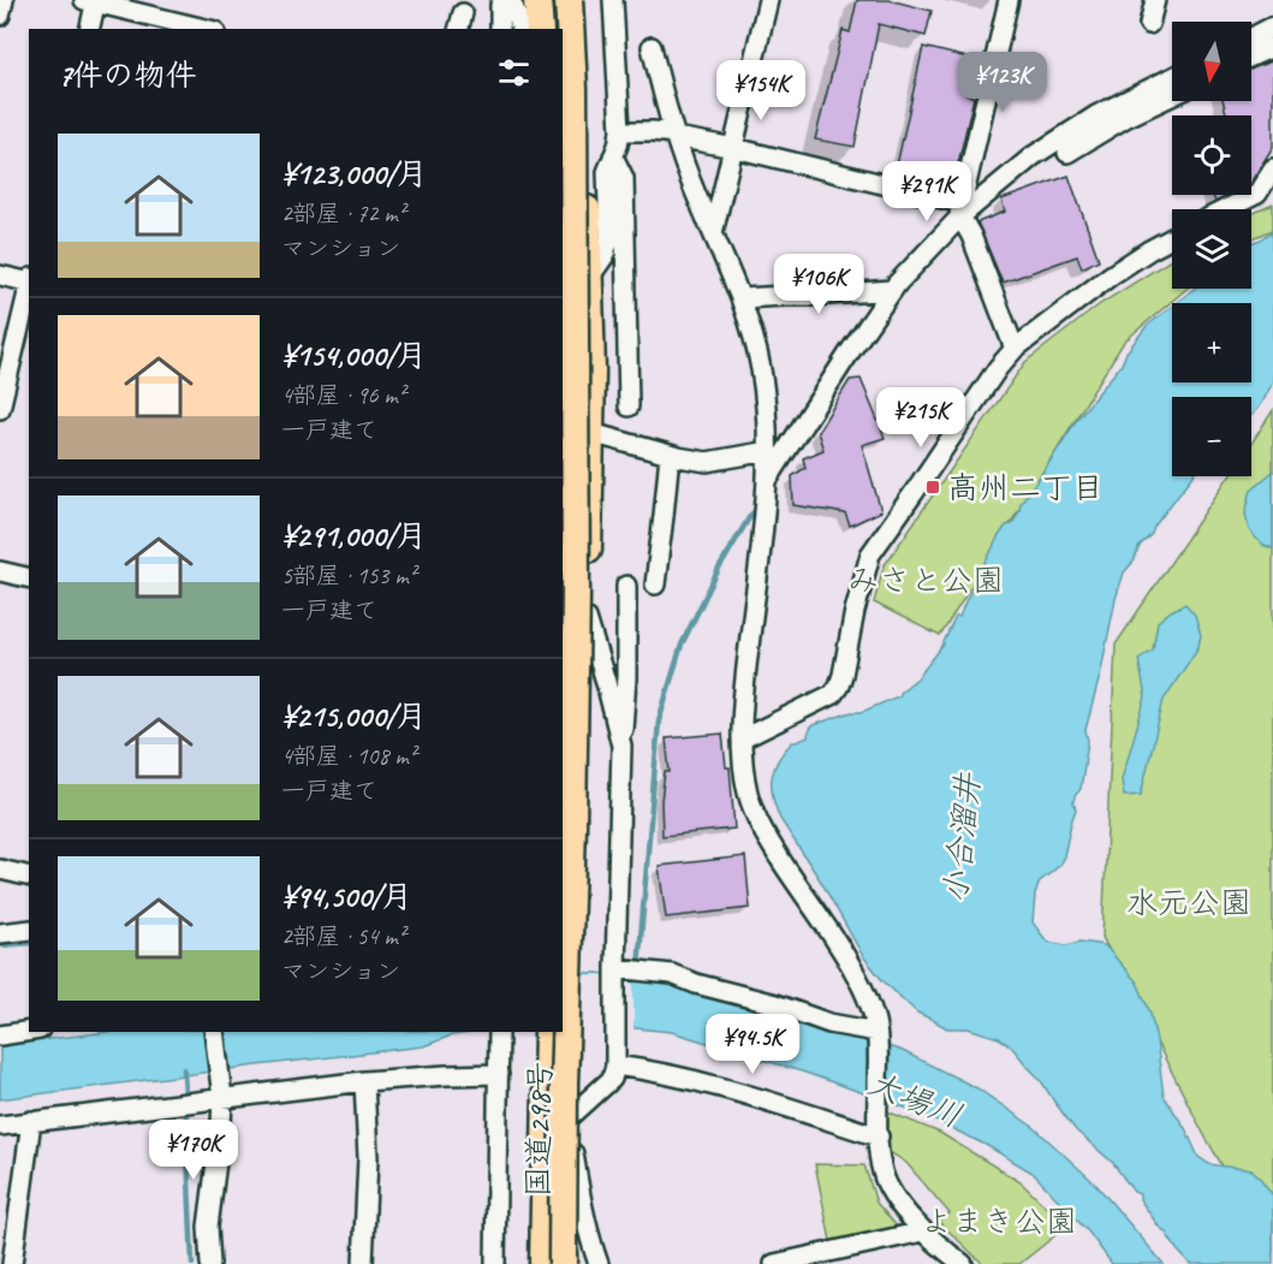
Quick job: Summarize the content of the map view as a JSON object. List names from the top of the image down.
{
  "streets": {
    "highway": ["国道298号"]
  },
  "water": ["小合溜井", "大場川"],
  "parks": ["みさと公園", "水元公園", "よまき公園"],
  "places": {
    "transit": ["高州二丁目"]
  },
  "north": "bottom",
  "page": {
    "map_buttons": ["+", "−"],
    "heading": "7件の物件",
    "price": [
      "¥123K",
      "¥154K",
      "¥291K",
      "¥106K",
      "¥215K",
      "¥94.5K",
      "¥170K"
    ],
    "list": [
      {
        "name": "¥123,000/月",
        "note": "2部屋 · 72 m² · マンション"
      },
      {
        "name": "¥154,000/月",
        "note": "4部屋 · 96 m² · 一戸建て"
      },
      {
        "name": "¥291,000/月",
        "note": "5部屋 · 153 m² · 一戸建て"
      },
      {
        "name": "¥215,000/月",
        "note": "4部屋 · 108 m² · 一戸建て"
      },
      {
        "name": "¥94,500/月",
        "note": "2部屋 · 54 m² · マンション"
      }
    ]
  }
}
